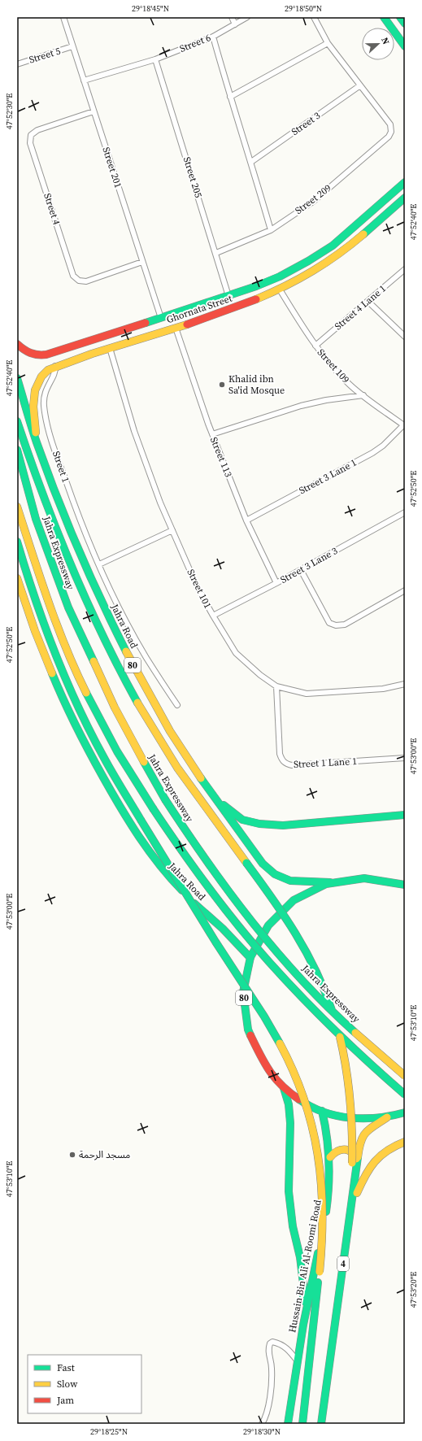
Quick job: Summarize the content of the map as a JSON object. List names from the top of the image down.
{
  "streets": {
    "main road": [
      "Ghornata Street",
      "Jahra Expressway",
      "Jahra Road",
      "80",
      "4",
      "Hussain Bin Ali Al-Roomi Road"
    ],
    "street": [
      "Street 6",
      "Street 5",
      "Street 3",
      "Street 201",
      "Street 205",
      "Street 209",
      "Street 4",
      "Street 4 Lane 1",
      "Street 109",
      "Street 113",
      "Street 1",
      "Street 3 Lane 1",
      "Street 3 Lane 3",
      "Street 101",
      "Street 1 Lane 1"
    ]
  },
  "crossings": [
    ["Street 6", "Street 201"],
    ["Street 6", "Street 205"],
    ["Street 5", "Street 201"],
    ["Street 3", "Street 209"],
    ["Street 201", "Street 4"],
    ["Street 201", "Ghornata Street"],
    ["Street 205", "Street 209"],
    ["Street 205", "Ghornata Street"],
    ["Street 4 Lane 1", "Street 109"],
    ["Ghornata Street", "Street 109"],
    ["Ghornata Street", "Street 113"],
    ["Ghornata Street", "Street 1"],
    ["Ghornata Street", "Street 101"],
    ["Ghornata Street", "Jahra Road"],
    ["Street 109", "Street 3 Lane 1"],
    ["Street 113", "Street 3 Lane 1"],
    ["Street 113", "Street 3 Lane 3"],
    ["Street 3 Lane 3", "Street 101"],
    ["Street 101", "Street 1 Lane 1"],
    ["Jahra Road", "80"],
    ["80", "4"],
    ["80", "Hussain Bin Ali Al-Roomi Road"]
  ],
  "places": ["Khalid ibn Sa'id Mosque", "مسجد الرحمة"],
  "legend": ["Fast", "Slow", "Jam"],
  "north": "right",
  "coordinates": [
    "29°18'45\"N",
    "29°18'50\"N",
    "47°52'30\"E",
    "47°52'40\"E",
    "47°52'50\"E",
    "47°53'00\"E",
    "47°53'10\"E",
    "47°53'20\"E",
    "29°18'25\"N",
    "29°18'30\"N"
  ]
}
